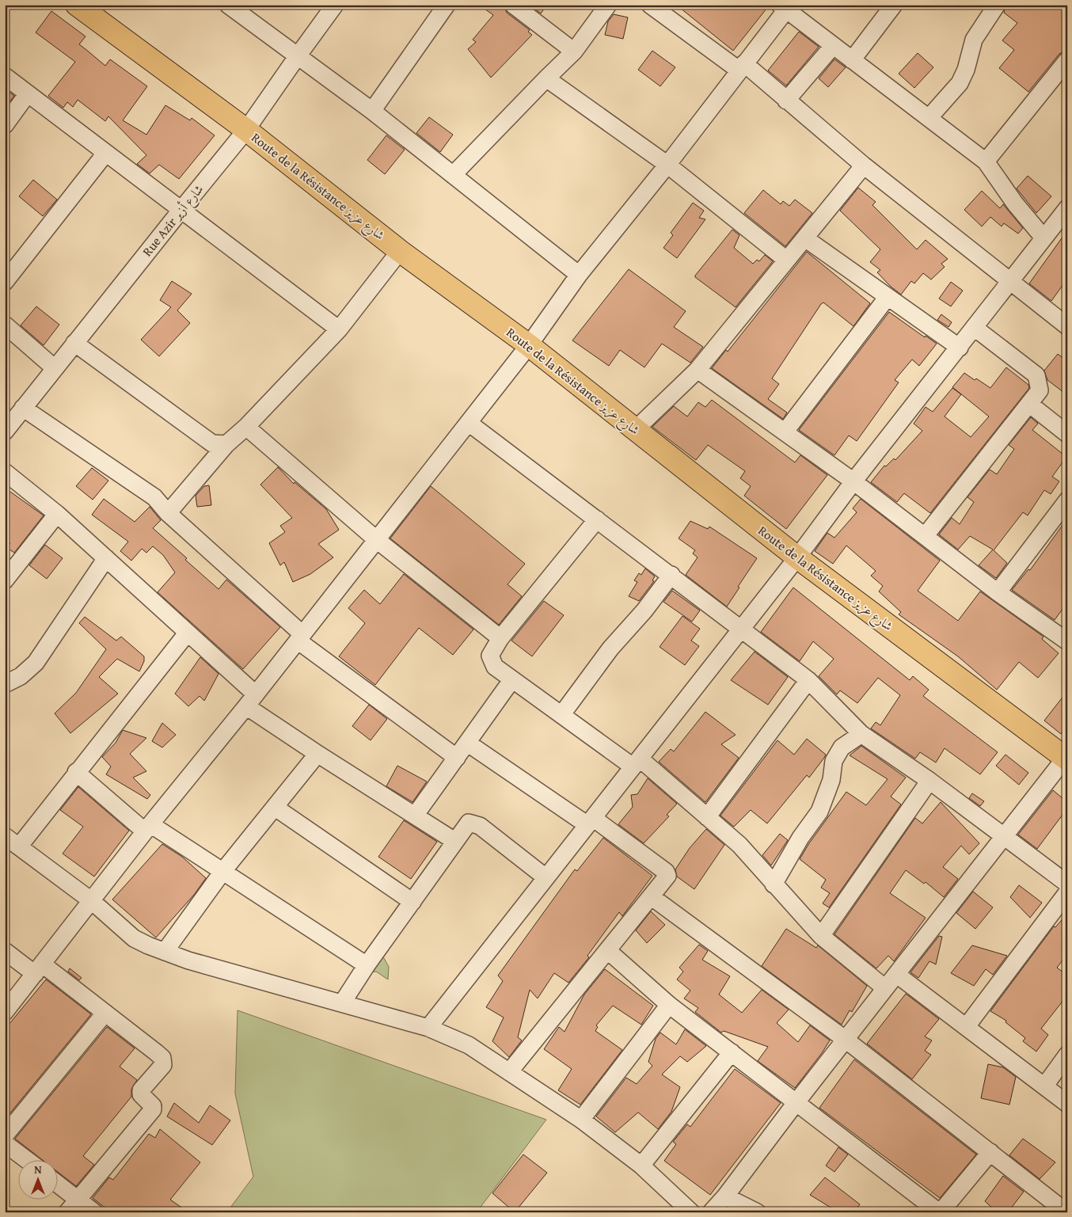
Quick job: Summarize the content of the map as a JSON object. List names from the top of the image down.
{
  "streets": {
    "main road": ["Route de la Résistance شارع عزيز"],
    "street": ["Rue Azir شارع أزير"]
  },
  "crossings": [
    ["Route de la Résistance شارع عزيز", "Rue Azir شارع أزير"]
  ],
  "north": "top"
}
